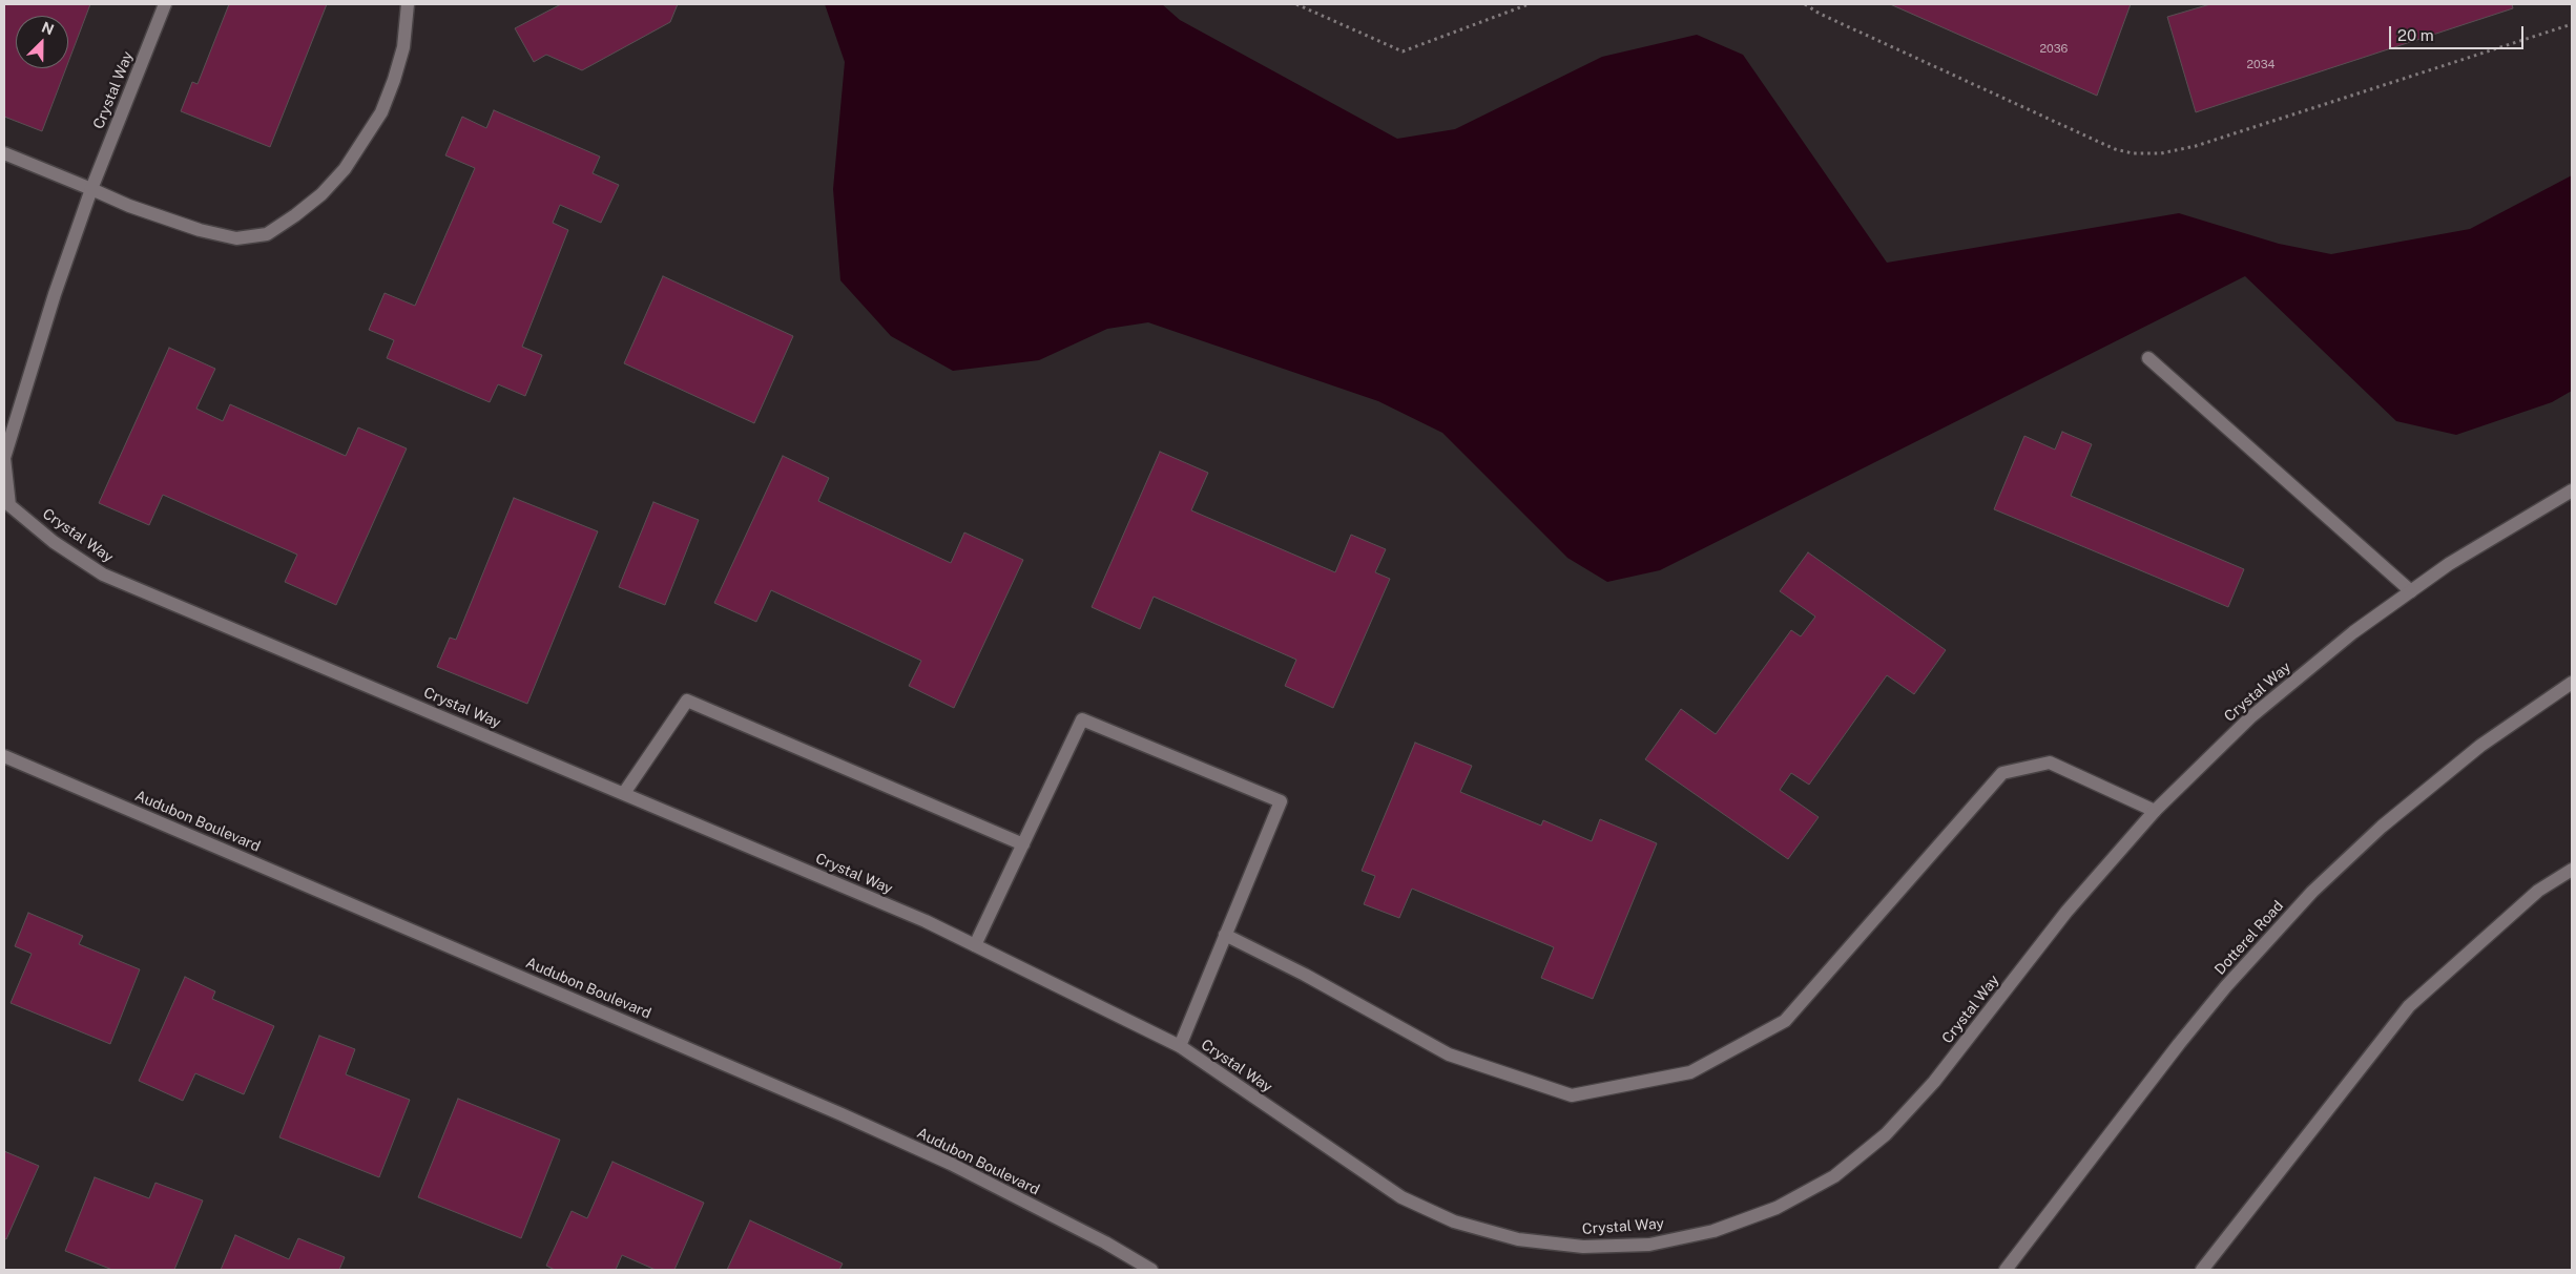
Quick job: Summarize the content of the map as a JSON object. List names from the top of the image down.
{
  "streets": {
    "street": ["Crystal Way", "Audubon Boulevard", "Dotterel Road"]
  },
  "house_numbers": ["2036", "2034"],
  "scale_bar": "20 m",
  "north": "top right"
}
